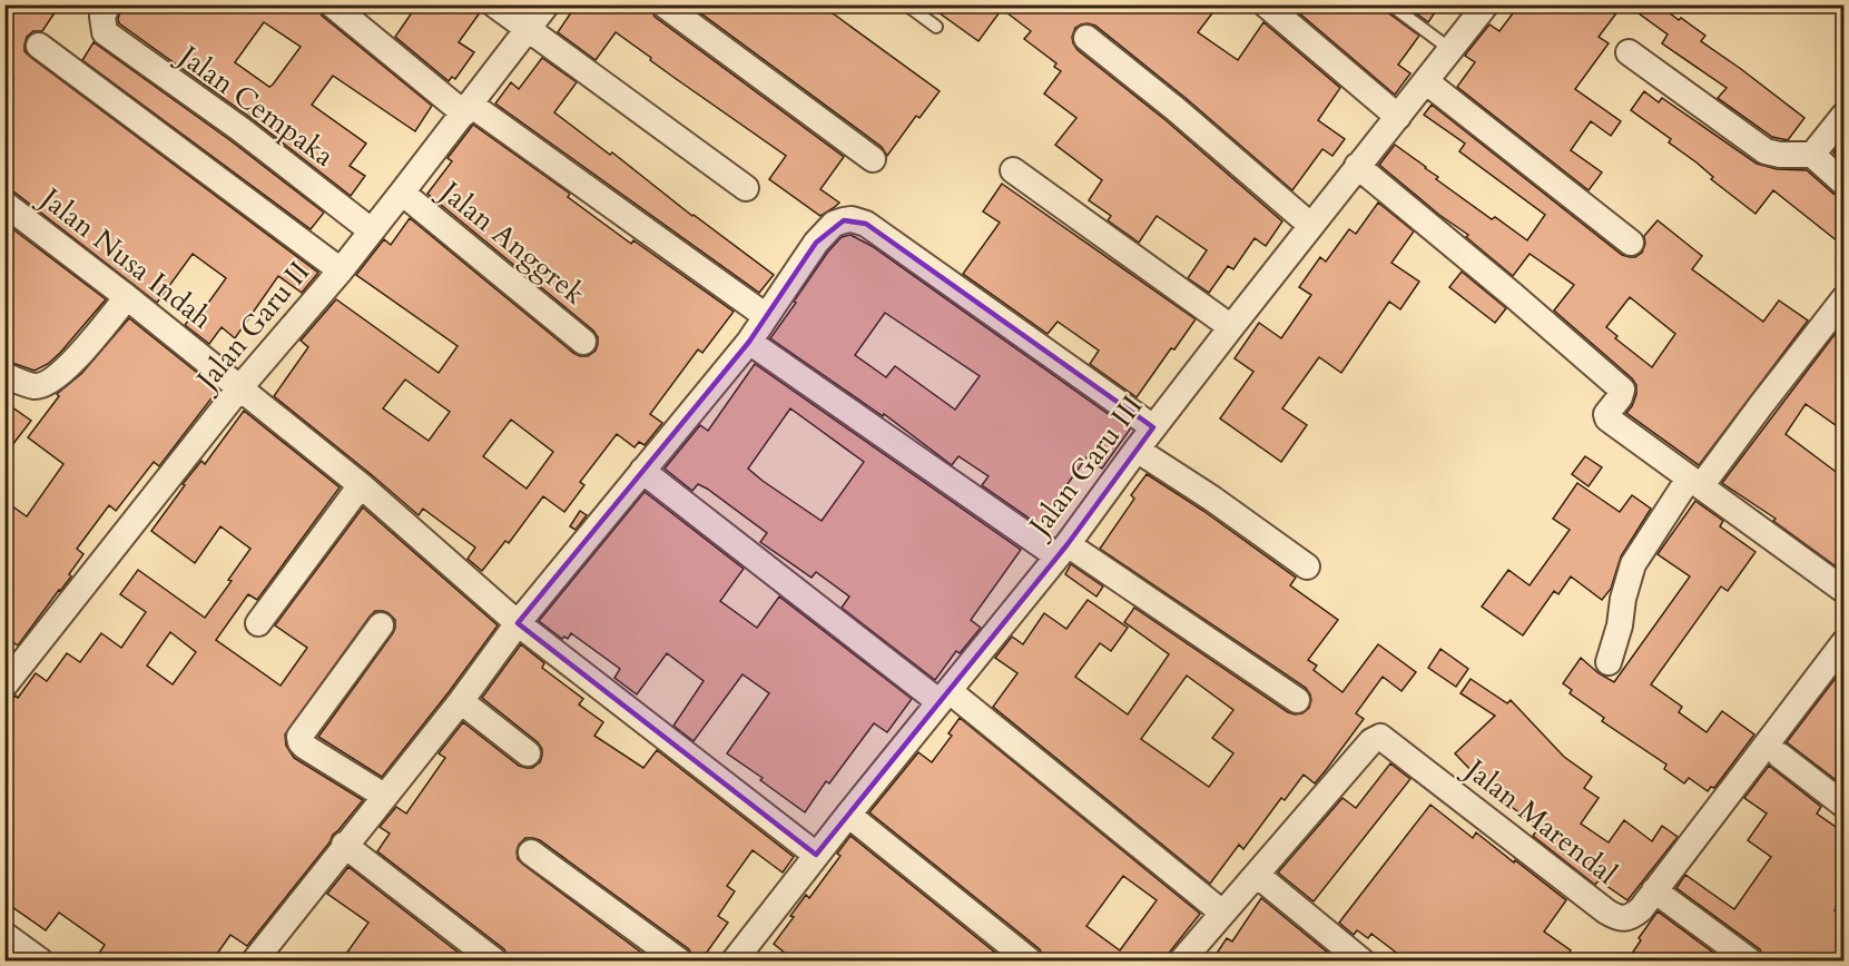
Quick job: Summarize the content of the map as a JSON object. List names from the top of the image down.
{
  "streets": {
    "street": [
      "Jalan Cempaka",
      "Jalan Anggrek",
      "Jalan Nusa Indah",
      "Jalan Garu II",
      "Jalan Garu III",
      "Jalan Marendal"
    ]
  },
  "crossings": [
    ["Jalan Cempaka", "Jalan Garu II"],
    ["Jalan Anggrek", "Jalan Garu II"],
    ["Jalan Nusa Indah", "Jalan Garu II"],
    ["Jalan Nusa Indah", "Jalan Garu III"]
  ]
}
